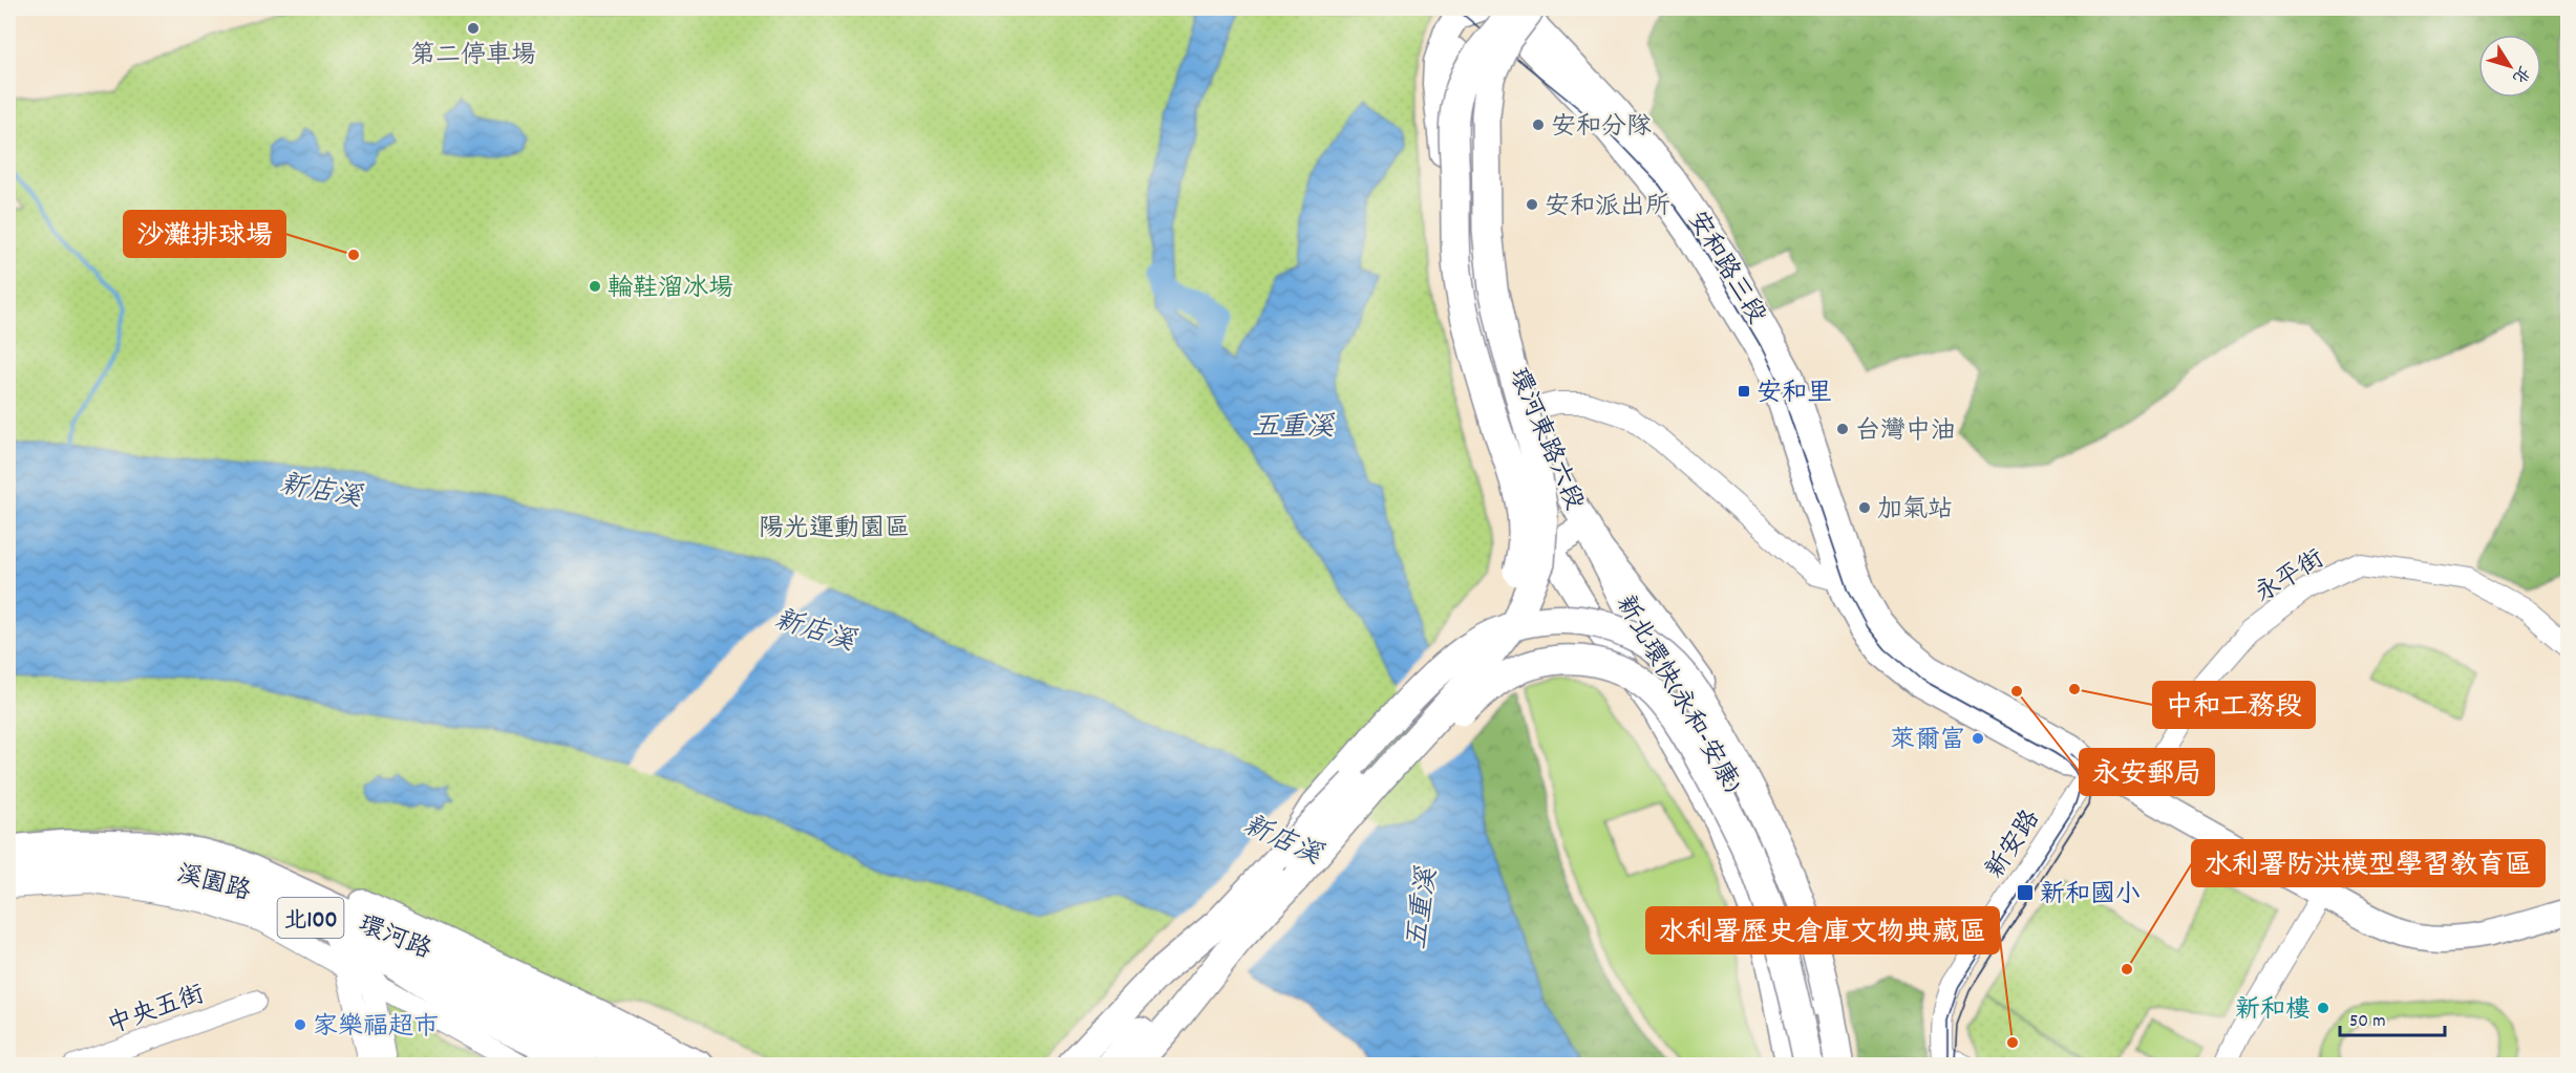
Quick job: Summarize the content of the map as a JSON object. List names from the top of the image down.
{
  "streets": {
    "highway": ["新北環快(永和-安康)", "北100", "環河路"],
    "main road": ["安和路三段", "環河東路六段"],
    "street": [
      "永平街",
      "新安路",
      "溪園路",
      "中央五街"
    ]
  },
  "crossings": [
    ["安和路三段", "環河東路六段"],
    ["安和路三段", "永平街"],
    ["安和路三段", "新安路"],
    ["環河東路六段", "新北環快(永和-安康)"],
    ["溪園路", "環河路"]
  ],
  "water": ["五重溪", "新店溪"],
  "parks": ["陽光運動園區"],
  "places": {
    "other": [
      "第二停車場",
      "安和分隊",
      "安和派出所",
      "沙灘排球場",
      "輪鞋溜冰場",
      "台灣中油",
      "加氣站",
      "中和工務段",
      "永安郵局",
      "萊爾富",
      "水利署防洪模型學習教育區",
      "新和樓",
      "家樂福超市",
      "水利署歷史倉庫文物典藏區"
    ],
    "transit": ["安和里", "新和國小"]
  },
  "scale_bar": "50 m",
  "north": "bottom right"
}
